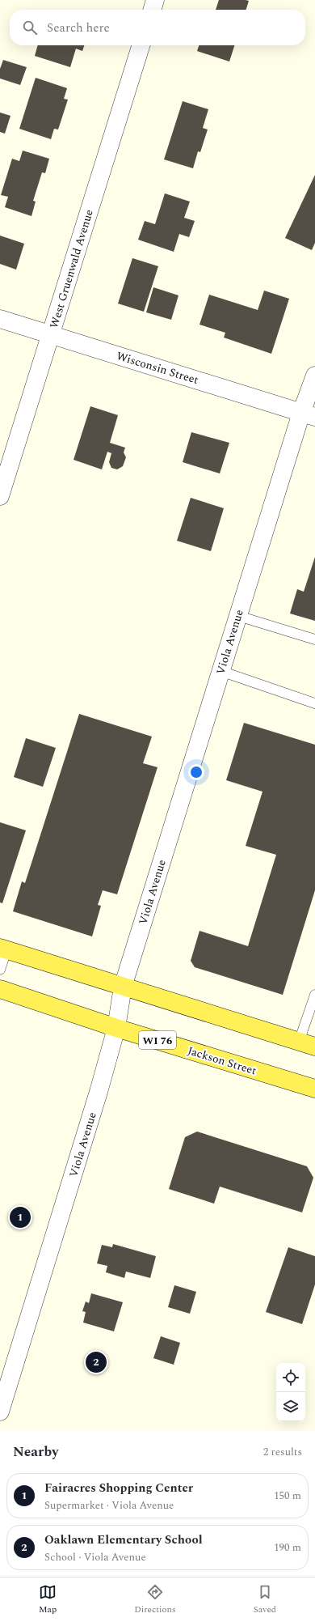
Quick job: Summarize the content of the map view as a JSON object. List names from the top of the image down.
{
  "streets": {
    "main road": ["WI 76", "Jackson Street"],
    "street": ["West Gruenwald Avenue", "Wisconsin Street", "Viola Avenue"]
  },
  "crossings": [
    ["West Gruenwald Avenue", "Wisconsin Street"],
    ["Wisconsin Street", "Viola Avenue"],
    ["Viola Avenue", "Jackson Street"]
  ],
  "page": {
    "search": "Search here",
    "pins": ["1", "2"],
    "heading": ["Nearby", "2 results"],
    "list": [
      {
        "mark": "1",
        "name": "Fairacres Shopping Center",
        "note": "Supermarket · Viola Avenue",
        "value": "150 m"
      },
      {
        "mark": "2",
        "name": "Oaklawn Elementary School",
        "note": "School · Viola Avenue",
        "value": "190 m"
      }
    ],
    "nav": ["Map", "Directions", "Saved"]
  }
}
